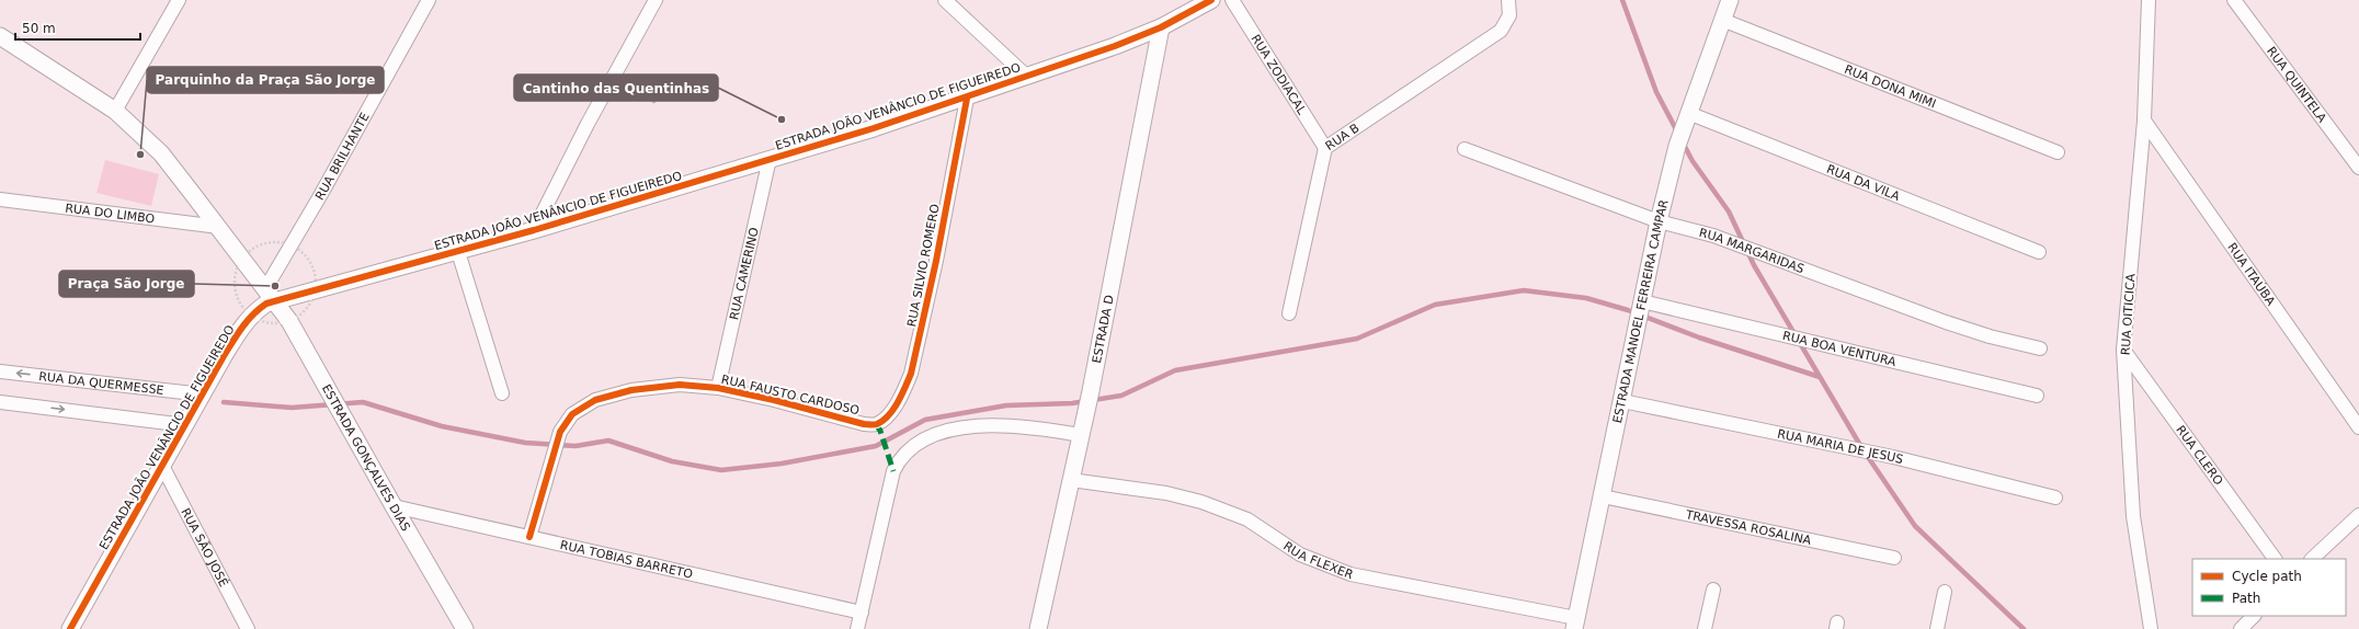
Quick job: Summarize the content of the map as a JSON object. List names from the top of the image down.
{
  "streets": {
    "street": [
      "RUA ZODIACAL",
      "RUA QUINTELA",
      "RUA DONA MIMI",
      "ESTRADA JOÃO VENÂNCIO DE FIGUEIREDO",
      "RUA B",
      "RUA BRILHANTE",
      "RUA DA VILA",
      "RUA DO LIMBO",
      "RUA MARGARIDAS",
      "RUA SILVIO ROMERO",
      "RUA CAMERINO",
      "RUA ITAÚBA",
      "ESTRADA MANOEL FERREIRA CAMPAR",
      "RUA OITICICA",
      "ESTRADA D",
      "RUA BOA VENTURA",
      "RUA DA QUERMESSE",
      "RUA FAUSTO CARDOSO",
      "RUA MARIA DE JESUS",
      "RUA CLERO",
      "ESTRADA GONÇALVES DIAS",
      "TRAVESSA ROSALINA",
      "RUA SÃO JOSÉ",
      "RUA FLEXER",
      "RUA TOBIAS BARRETO"
    ]
  },
  "crossings": [
    ["RUA ZODIACAL", "RUA B"],
    ["RUA DONA MIMI", "ESTRADA MANOEL FERREIRA CAMPAR"],
    ["ESTRADA JOÃO VENÂNCIO DE FIGUEIREDO", "RUA BRILHANTE"],
    ["ESTRADA JOÃO VENÂNCIO DE FIGUEIREDO", "RUA SILVIO ROMERO"],
    ["ESTRADA JOÃO VENÂNCIO DE FIGUEIREDO", "RUA CAMERINO"],
    ["ESTRADA JOÃO VENÂNCIO DE FIGUEIREDO", "ESTRADA D"],
    ["ESTRADA JOÃO VENÂNCIO DE FIGUEIREDO", "RUA DA QUERMESSE"],
    ["ESTRADA JOÃO VENÂNCIO DE FIGUEIREDO", "ESTRADA GONÇALVES DIAS"],
    ["ESTRADA JOÃO VENÂNCIO DE FIGUEIREDO", "RUA SÃO JOSÉ"],
    ["RUA BRILHANTE", "ESTRADA GONÇALVES DIAS"],
    ["RUA DA VILA", "ESTRADA MANOEL FERREIRA CAMPAR"],
    ["RUA DO LIMBO", "ESTRADA GONÇALVES DIAS"],
    ["RUA MARGARIDAS", "ESTRADA MANOEL FERREIRA CAMPAR"],
    ["RUA SILVIO ROMERO", "RUA FAUSTO CARDOSO"],
    ["RUA CAMERINO", "RUA FAUSTO CARDOSO"],
    ["RUA ITAÚBA", "RUA OITICICA"],
    ["ESTRADA MANOEL FERREIRA CAMPAR", "RUA BOA VENTURA"],
    ["ESTRADA MANOEL FERREIRA CAMPAR", "RUA MARIA DE JESUS"],
    ["ESTRADA MANOEL FERREIRA CAMPAR", "TRAVESSA ROSALINA"],
    ["ESTRADA MANOEL FERREIRA CAMPAR", "RUA FLEXER"],
    ["RUA OITICICA", "RUA CLERO"],
    ["ESTRADA D", "RUA FLEXER"],
    ["RUA FAUSTO CARDOSO", "RUA TOBIAS BARRETO"],
    ["ESTRADA GONÇALVES DIAS", "RUA TOBIAS BARRETO"]
  ],
  "places": ["Cantinho das Quentinhas", "Parquinho da Praça São Jorge", "Praça São Jorge"],
  "legend": ["Cycle path", "Path"],
  "scale_bar": "50 m"
}
